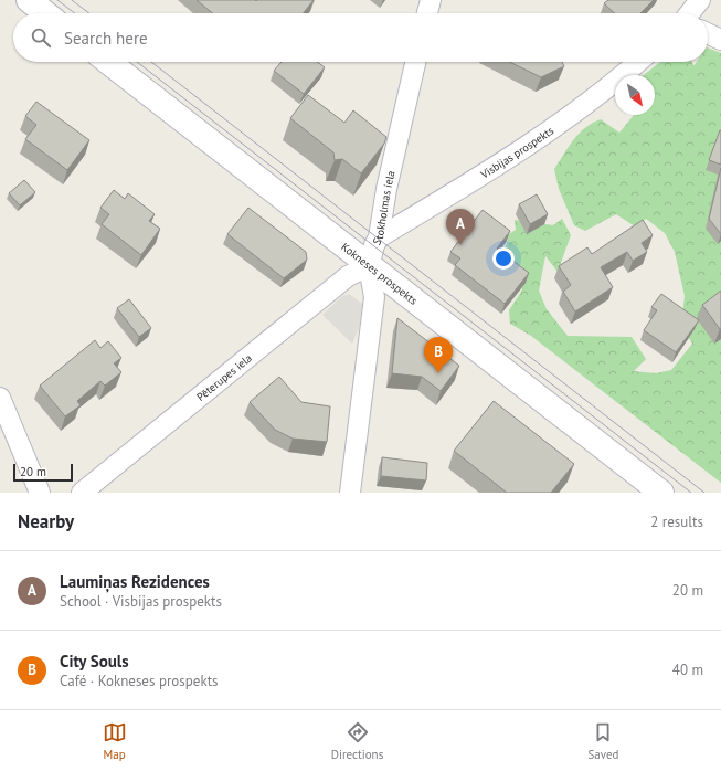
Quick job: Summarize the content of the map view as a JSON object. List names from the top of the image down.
{
  "streets": {
    "street": [
      "Visbijas prospekts",
      "Stokholmas iela",
      "Kokneses prospekts",
      "Pēterupes iela"
    ]
  },
  "crossings": [
    ["Visbijas prospekts", "Stokholmas iela"],
    ["Stokholmas iela", "Kokneses prospekts"],
    ["Stokholmas iela", "Pēterupes iela"],
    ["Kokneses prospekts", "Pēterupes iela"]
  ],
  "scale_bar": "20 m",
  "north": "bottom right",
  "page": {
    "search": "Search here",
    "pins": ["A", "B"],
    "scale": "20 m",
    "heading": ["Nearby", "2 results"],
    "list": [
      {
        "mark": "A",
        "name": "Laumiņas Rezidences",
        "note": "School · Visbijas prospekts",
        "value": "20 m"
      },
      {
        "mark": "B",
        "name": "City Souls",
        "note": "Café · Kokneses prospekts",
        "value": "40 m"
      }
    ],
    "nav": ["Map", "Directions", "Saved"]
  }
}
